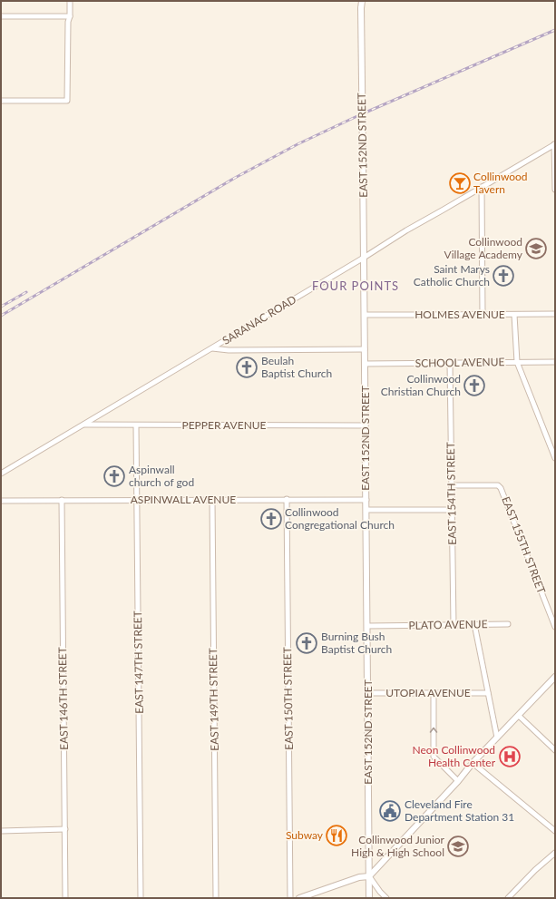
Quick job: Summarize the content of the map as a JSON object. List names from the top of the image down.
{
  "streets": {
    "street": [
      "EAST 152ND STREET",
      "HOLMES AVENUE",
      "SARANAC ROAD",
      "SCHOOL AVENUE",
      "PEPPER AVENUE",
      "EAST 154TH STREET",
      "ASPINWALL AVENUE",
      "EAST 155TH STREET",
      "PLATO AVENUE",
      "EAST 147TH STREET",
      "UTOPIA AVENUE",
      "EAST 146TH STREET",
      "EAST 150TH STREET",
      "EAST 149TH STREET"
    ]
  },
  "crossings": [
    ["EAST 152ND STREET", "HOLMES AVENUE"],
    ["EAST 152ND STREET", "SARANAC ROAD"],
    ["EAST 152ND STREET", "SCHOOL AVENUE"],
    ["EAST 152ND STREET", "PEPPER AVENUE"],
    ["EAST 152ND STREET", "ASPINWALL AVENUE"],
    ["EAST 152ND STREET", "PLATO AVENUE"],
    ["EAST 152ND STREET", "UTOPIA AVENUE"],
    ["SARANAC ROAD", "PEPPER AVENUE"],
    ["SCHOOL AVENUE", "EAST 154TH STREET"],
    ["PEPPER AVENUE", "EAST 147TH STREET"],
    ["EAST 154TH STREET", "EAST 155TH STREET"],
    ["EAST 154TH STREET", "PLATO AVENUE"],
    ["ASPINWALL AVENUE", "EAST 147TH STREET"],
    ["ASPINWALL AVENUE", "EAST 146TH STREET"],
    ["ASPINWALL AVENUE", "EAST 150TH STREET"],
    ["ASPINWALL AVENUE", "EAST 149TH STREET"]
  ],
  "districts": ["FOUR POINTS"],
  "places": {
    "bar": ["Collinwood Tavern"],
    "school or university": ["Collinwood Village Academy", "Collinwood Junior High & High School"],
    "church": [
      "Saint Marys Catholic Church",
      "Beulah Baptist Church",
      "Collinwood Christian Church",
      "Aspinwall church of god",
      "Collinwood Congregational Church",
      "Burning Bush Baptist Church"
    ],
    "hospital": ["Neon Collinwood Health Center"],
    "public building": ["Cleveland Fire Department Station 31"],
    "restaurant": ["Subway"]
  }
}
